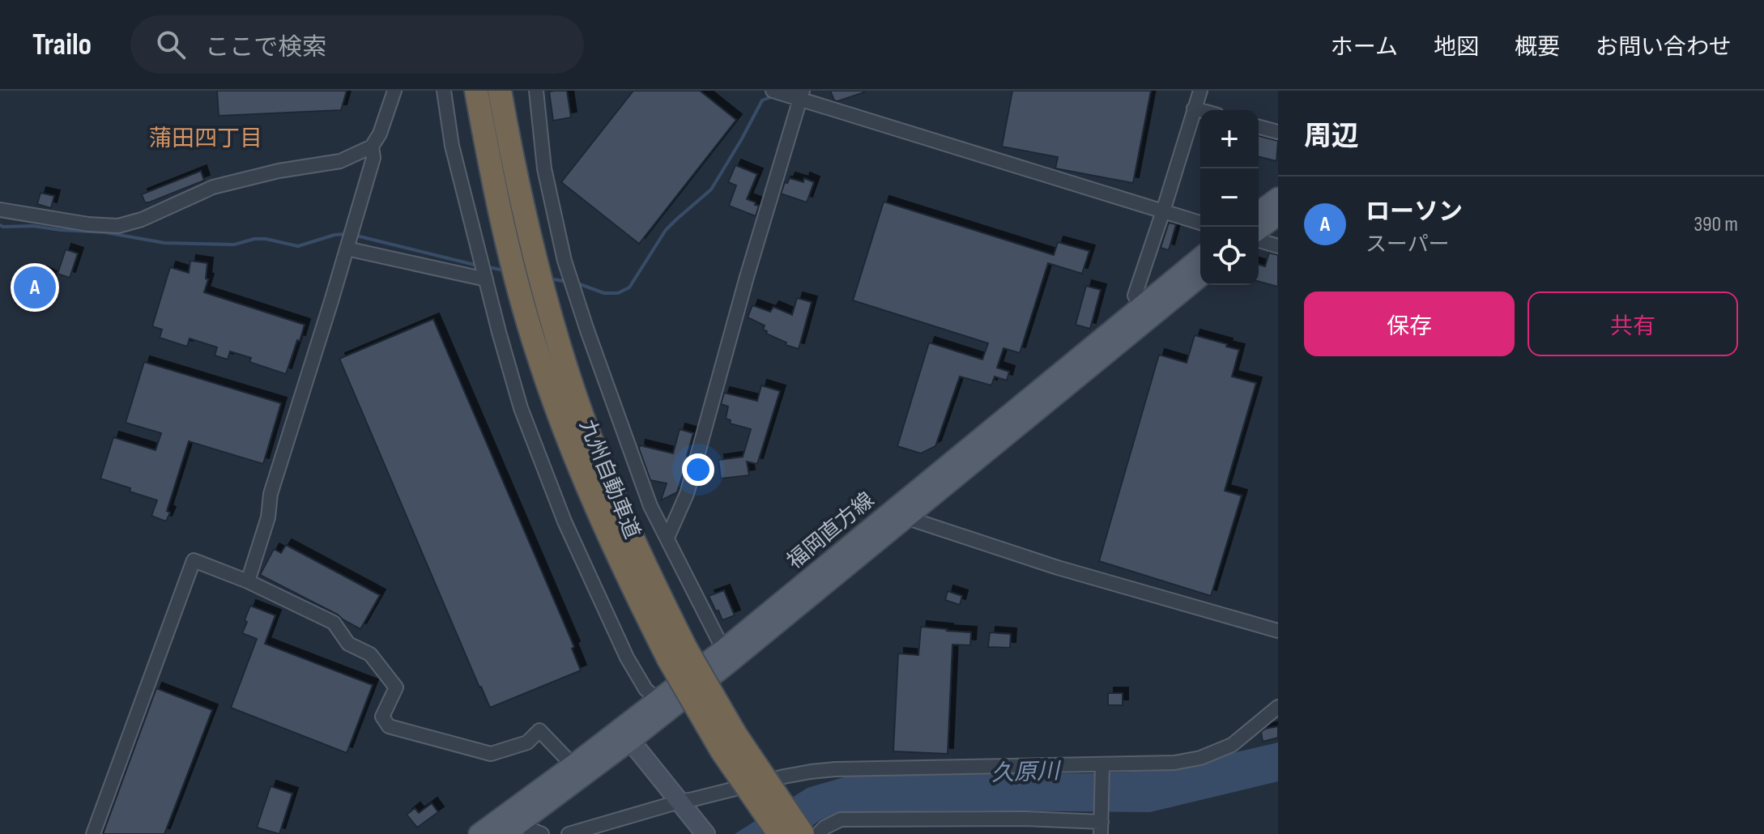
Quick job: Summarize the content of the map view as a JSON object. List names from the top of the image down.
{
  "streets": {
    "highway": ["九州自動車道"],
    "main road": ["福岡直方線"]
  },
  "districts": ["蒲田四丁目"],
  "water": ["久原川"],
  "page": {
    "header": "Trailo",
    "search": "ここで検索",
    "nav": [
      "ホーム",
      "地図",
      "概要",
      "お問い合わせ"
    ],
    "heading": "周辺",
    "map_buttons": ["+", "−"],
    "list": [
      {
        "mark": "A",
        "name": "ローソン",
        "note": "スーパー",
        "value": "390 m"
      }
    ],
    "pins": "A",
    "buttons": ["保存", "共有"]
  }
}
